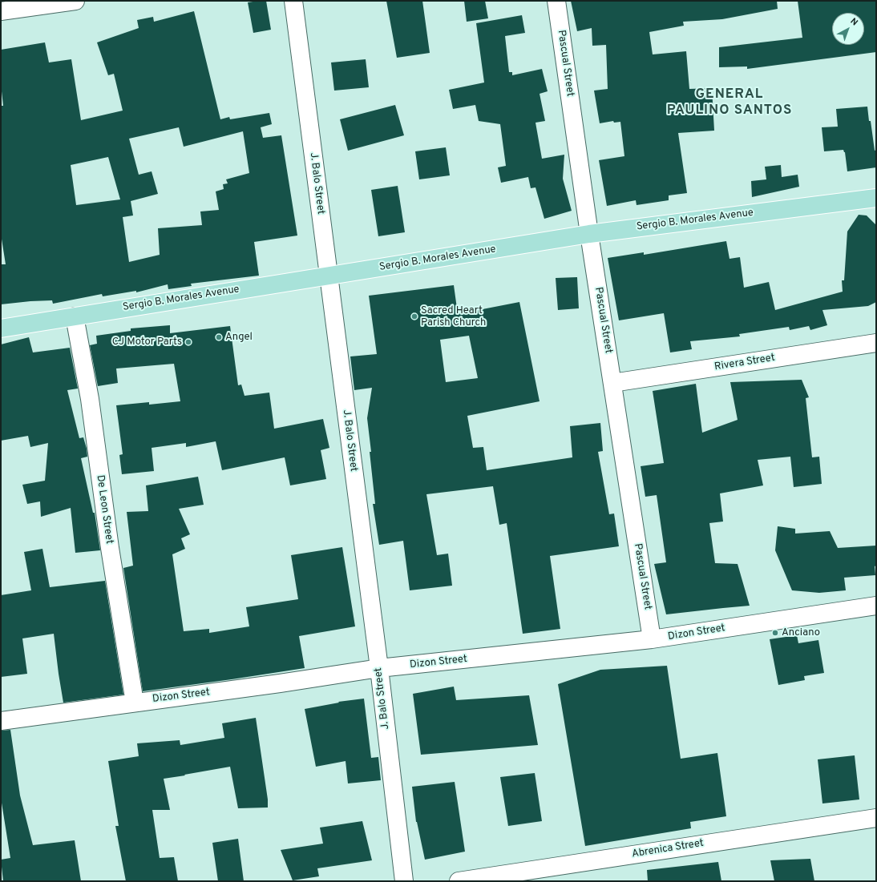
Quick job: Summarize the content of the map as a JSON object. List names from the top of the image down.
{
  "streets": {
    "main road": ["Sergio B. Morales Avenue"],
    "street": [
      "Pascual Street",
      "J. Balo Street",
      "Rivera Street",
      "De Leon Street",
      "Dizon Street",
      "Abrenica Street"
    ]
  },
  "crossings": [
    ["Pascual Street", "Sergio B. Morales Avenue"],
    ["Pascual Street", "Rivera Street"],
    ["Pascual Street", "Dizon Street"],
    ["J. Balo Street", "Sergio B. Morales Avenue"],
    ["J. Balo Street", "Dizon Street"],
    ["Sergio B. Morales Avenue", "De Leon Street"],
    ["De Leon Street", "Dizon Street"]
  ],
  "districts": ["GENERAL PAULINO SANTOS"],
  "places": [
    "Sacred Heart Parish Church",
    "Angel",
    "CJ Motor Parts",
    "Anciano"
  ],
  "north": "top right"
}
